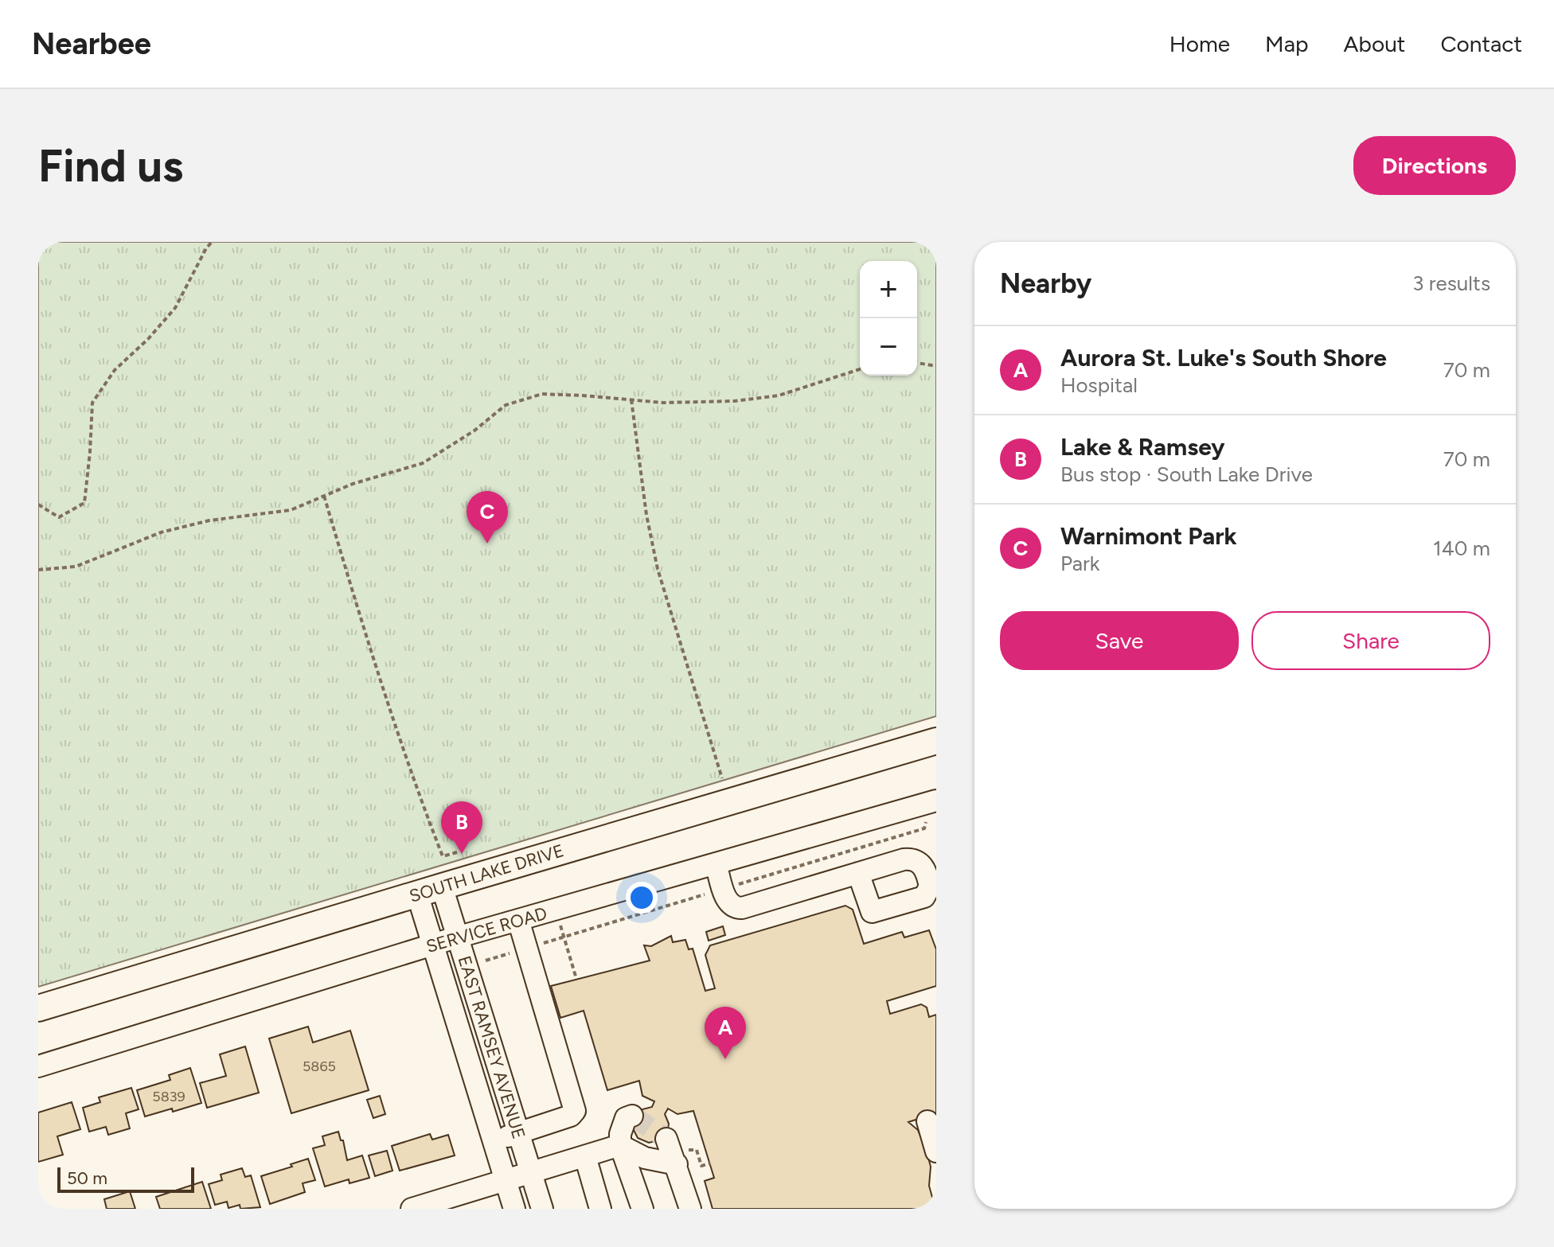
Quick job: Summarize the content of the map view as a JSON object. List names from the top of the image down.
{
  "streets": {
    "main road": ["SOUTH LAKE DRIVE"],
    "street": ["SERVICE ROAD", "EAST RAMSEY AVENUE"]
  },
  "crossings": [
    ["SOUTH LAKE DRIVE", "EAST RAMSEY AVENUE"],
    ["SERVICE ROAD", "EAST RAMSEY AVENUE"]
  ],
  "house_numbers": ["5865", "5839"],
  "scale_bar": "50 m",
  "page": {
    "header": "Nearbee",
    "nav": [
      "Home",
      "Map",
      "About",
      "Contact"
    ],
    "buttons": [
      "Directions",
      ["Save", "Share"]
    ],
    "title": "Find us",
    "heading": ["Nearby", "3 results"],
    "map_buttons": ["+", "−"],
    "list": [
      {
        "mark": "A",
        "name": "Aurora St. Luke's South Shore",
        "note": "Hospital",
        "value": "70 m"
      },
      {
        "mark": "B",
        "name": "Lake & Ramsey",
        "note": "Bus stop · South Lake Drive",
        "value": "70 m"
      },
      {
        "mark": "C",
        "name": "Warnimont Park",
        "note": "Park",
        "value": "140 m"
      }
    ],
    "pins": ["C", "B", "A"],
    "scale": "50 m"
  }
}
